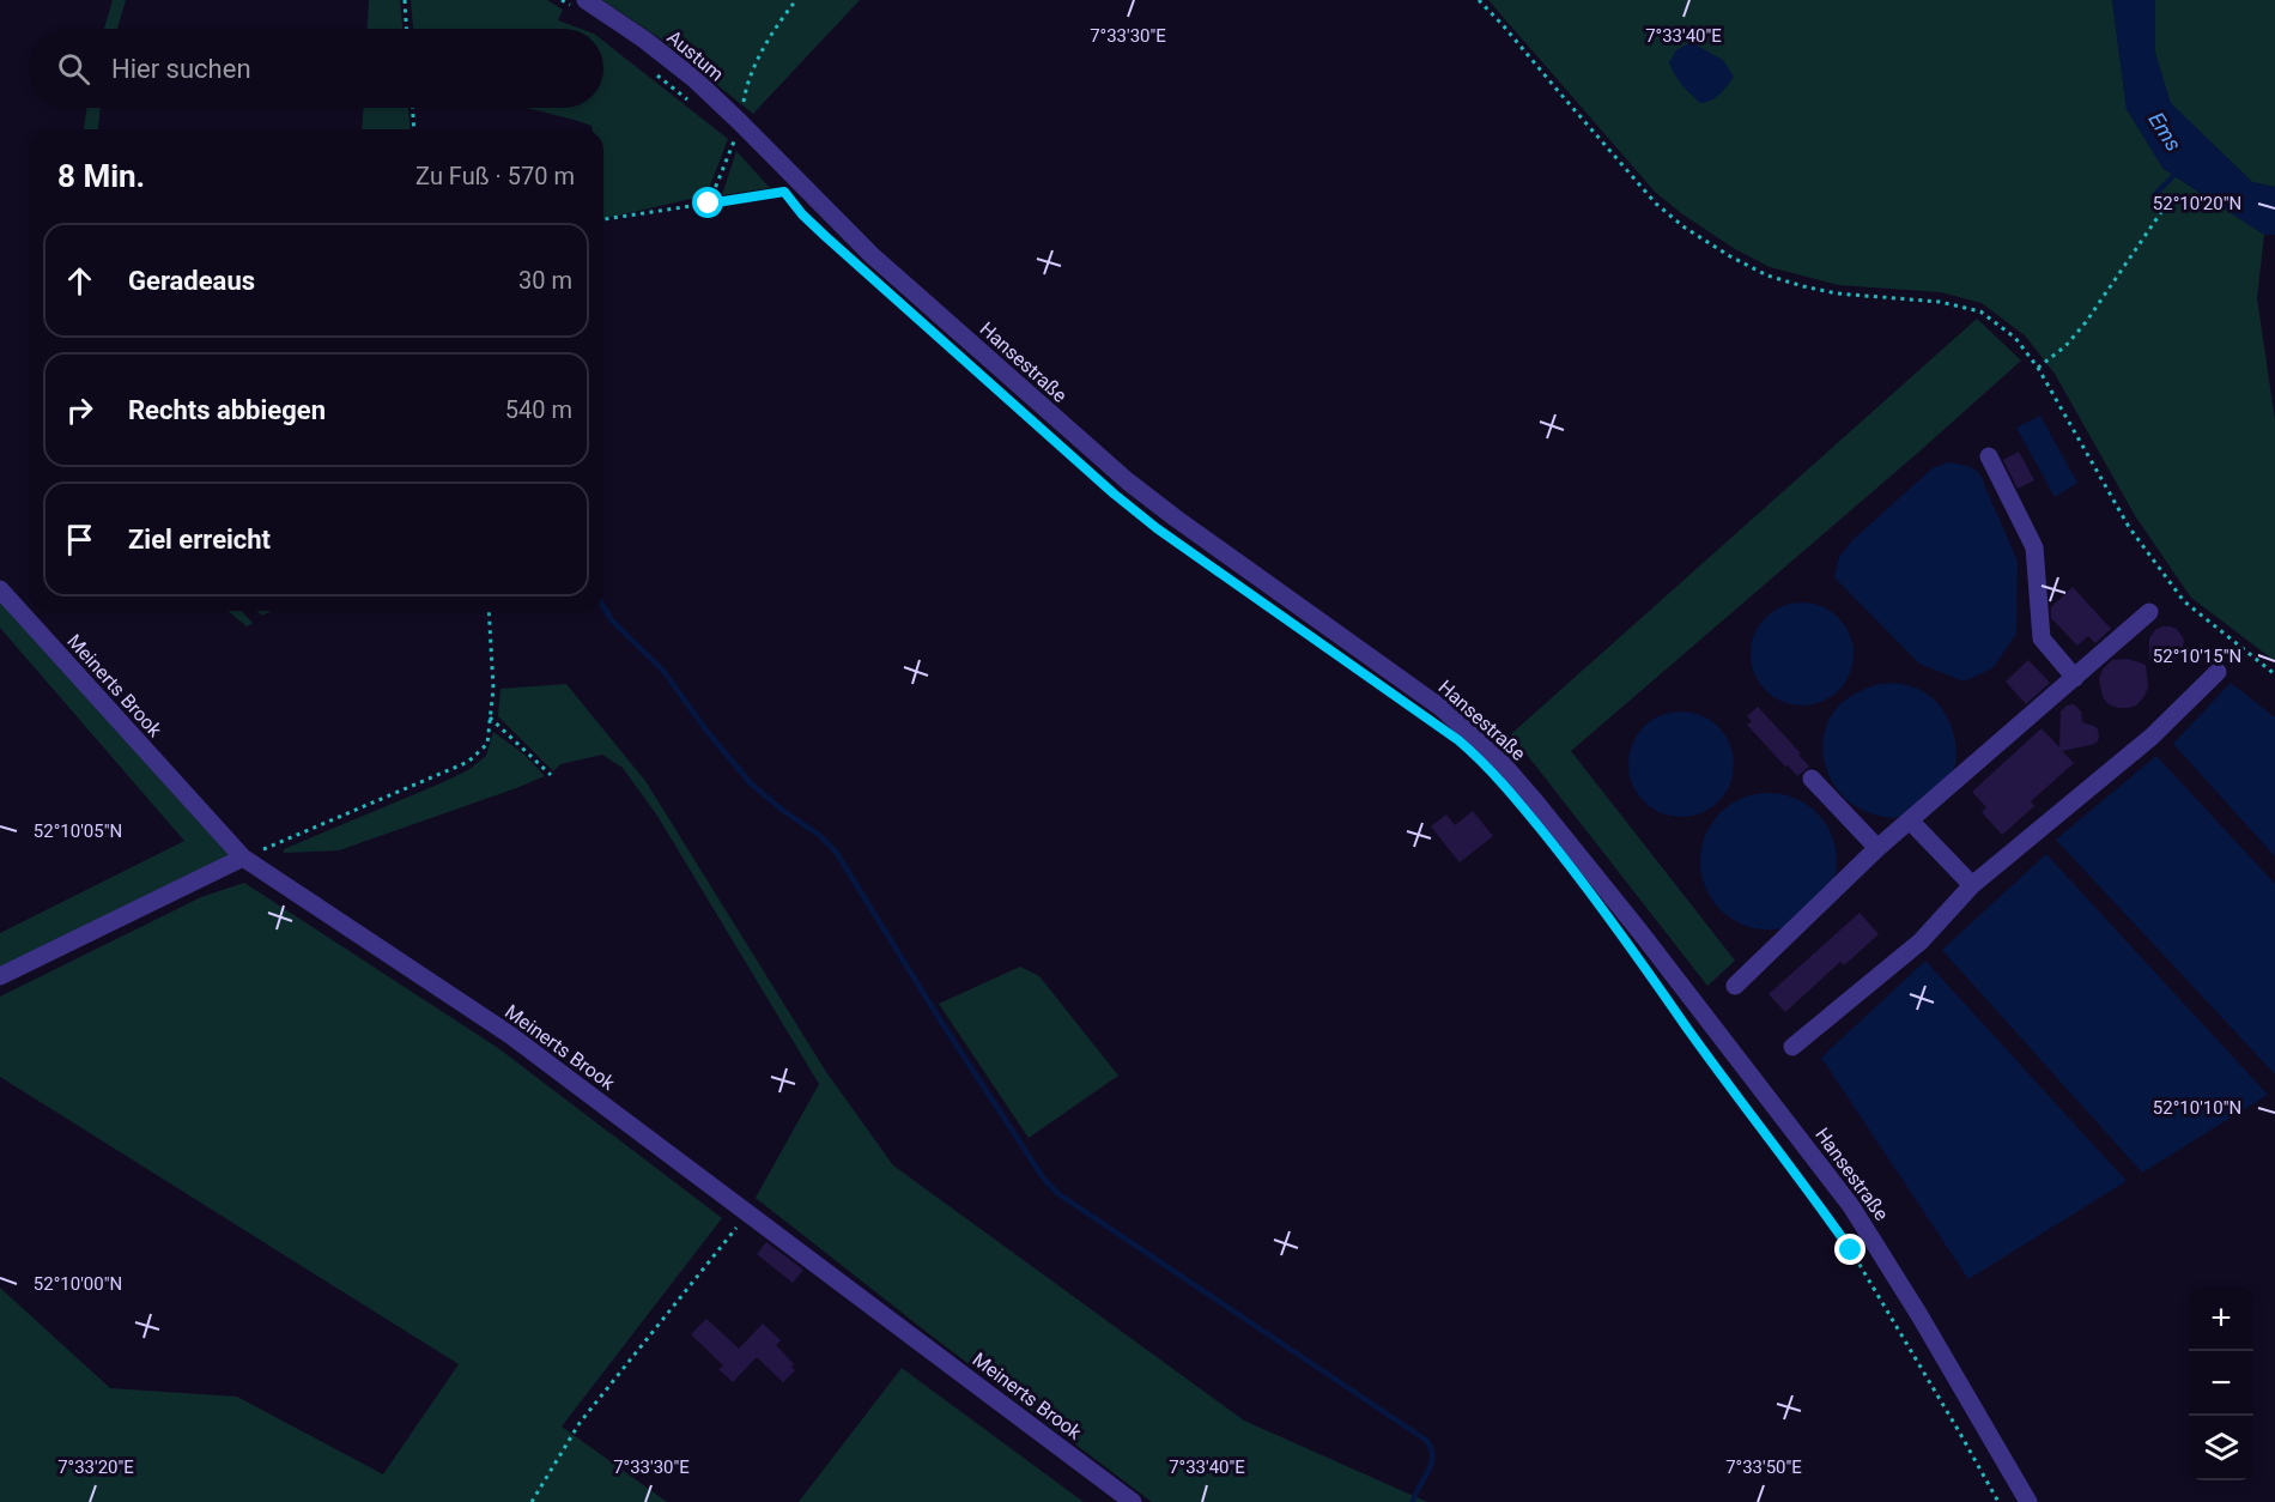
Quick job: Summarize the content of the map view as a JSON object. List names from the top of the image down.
{
  "streets": {
    "street": ["Austum", "Hansestraße", "Meinerts Brook"]
  },
  "crossings": [
    ["Austum", "Hansestraße"]
  ],
  "water": ["Ems"],
  "page": {
    "search": "Hier suchen",
    "heading": ["8 Min.", "Zu Fuß · 570 m"],
    "list": [
      ["Geradeaus", "30 m"],
      ["Rechts abbiegen", "540 m"],
      "Ziel erreicht"
    ],
    "map_buttons": ["+", "−"]
  },
  "coordinates": [
    "7°33'30\"E",
    "7°33'40\"E",
    "52°10'20\"N",
    "52°10'15\"N",
    "52°10'05\"N",
    "52°10'10\"N",
    "52°10'00\"N",
    "7°33'20\"E",
    "7°33'50\"E"
  ]
}
